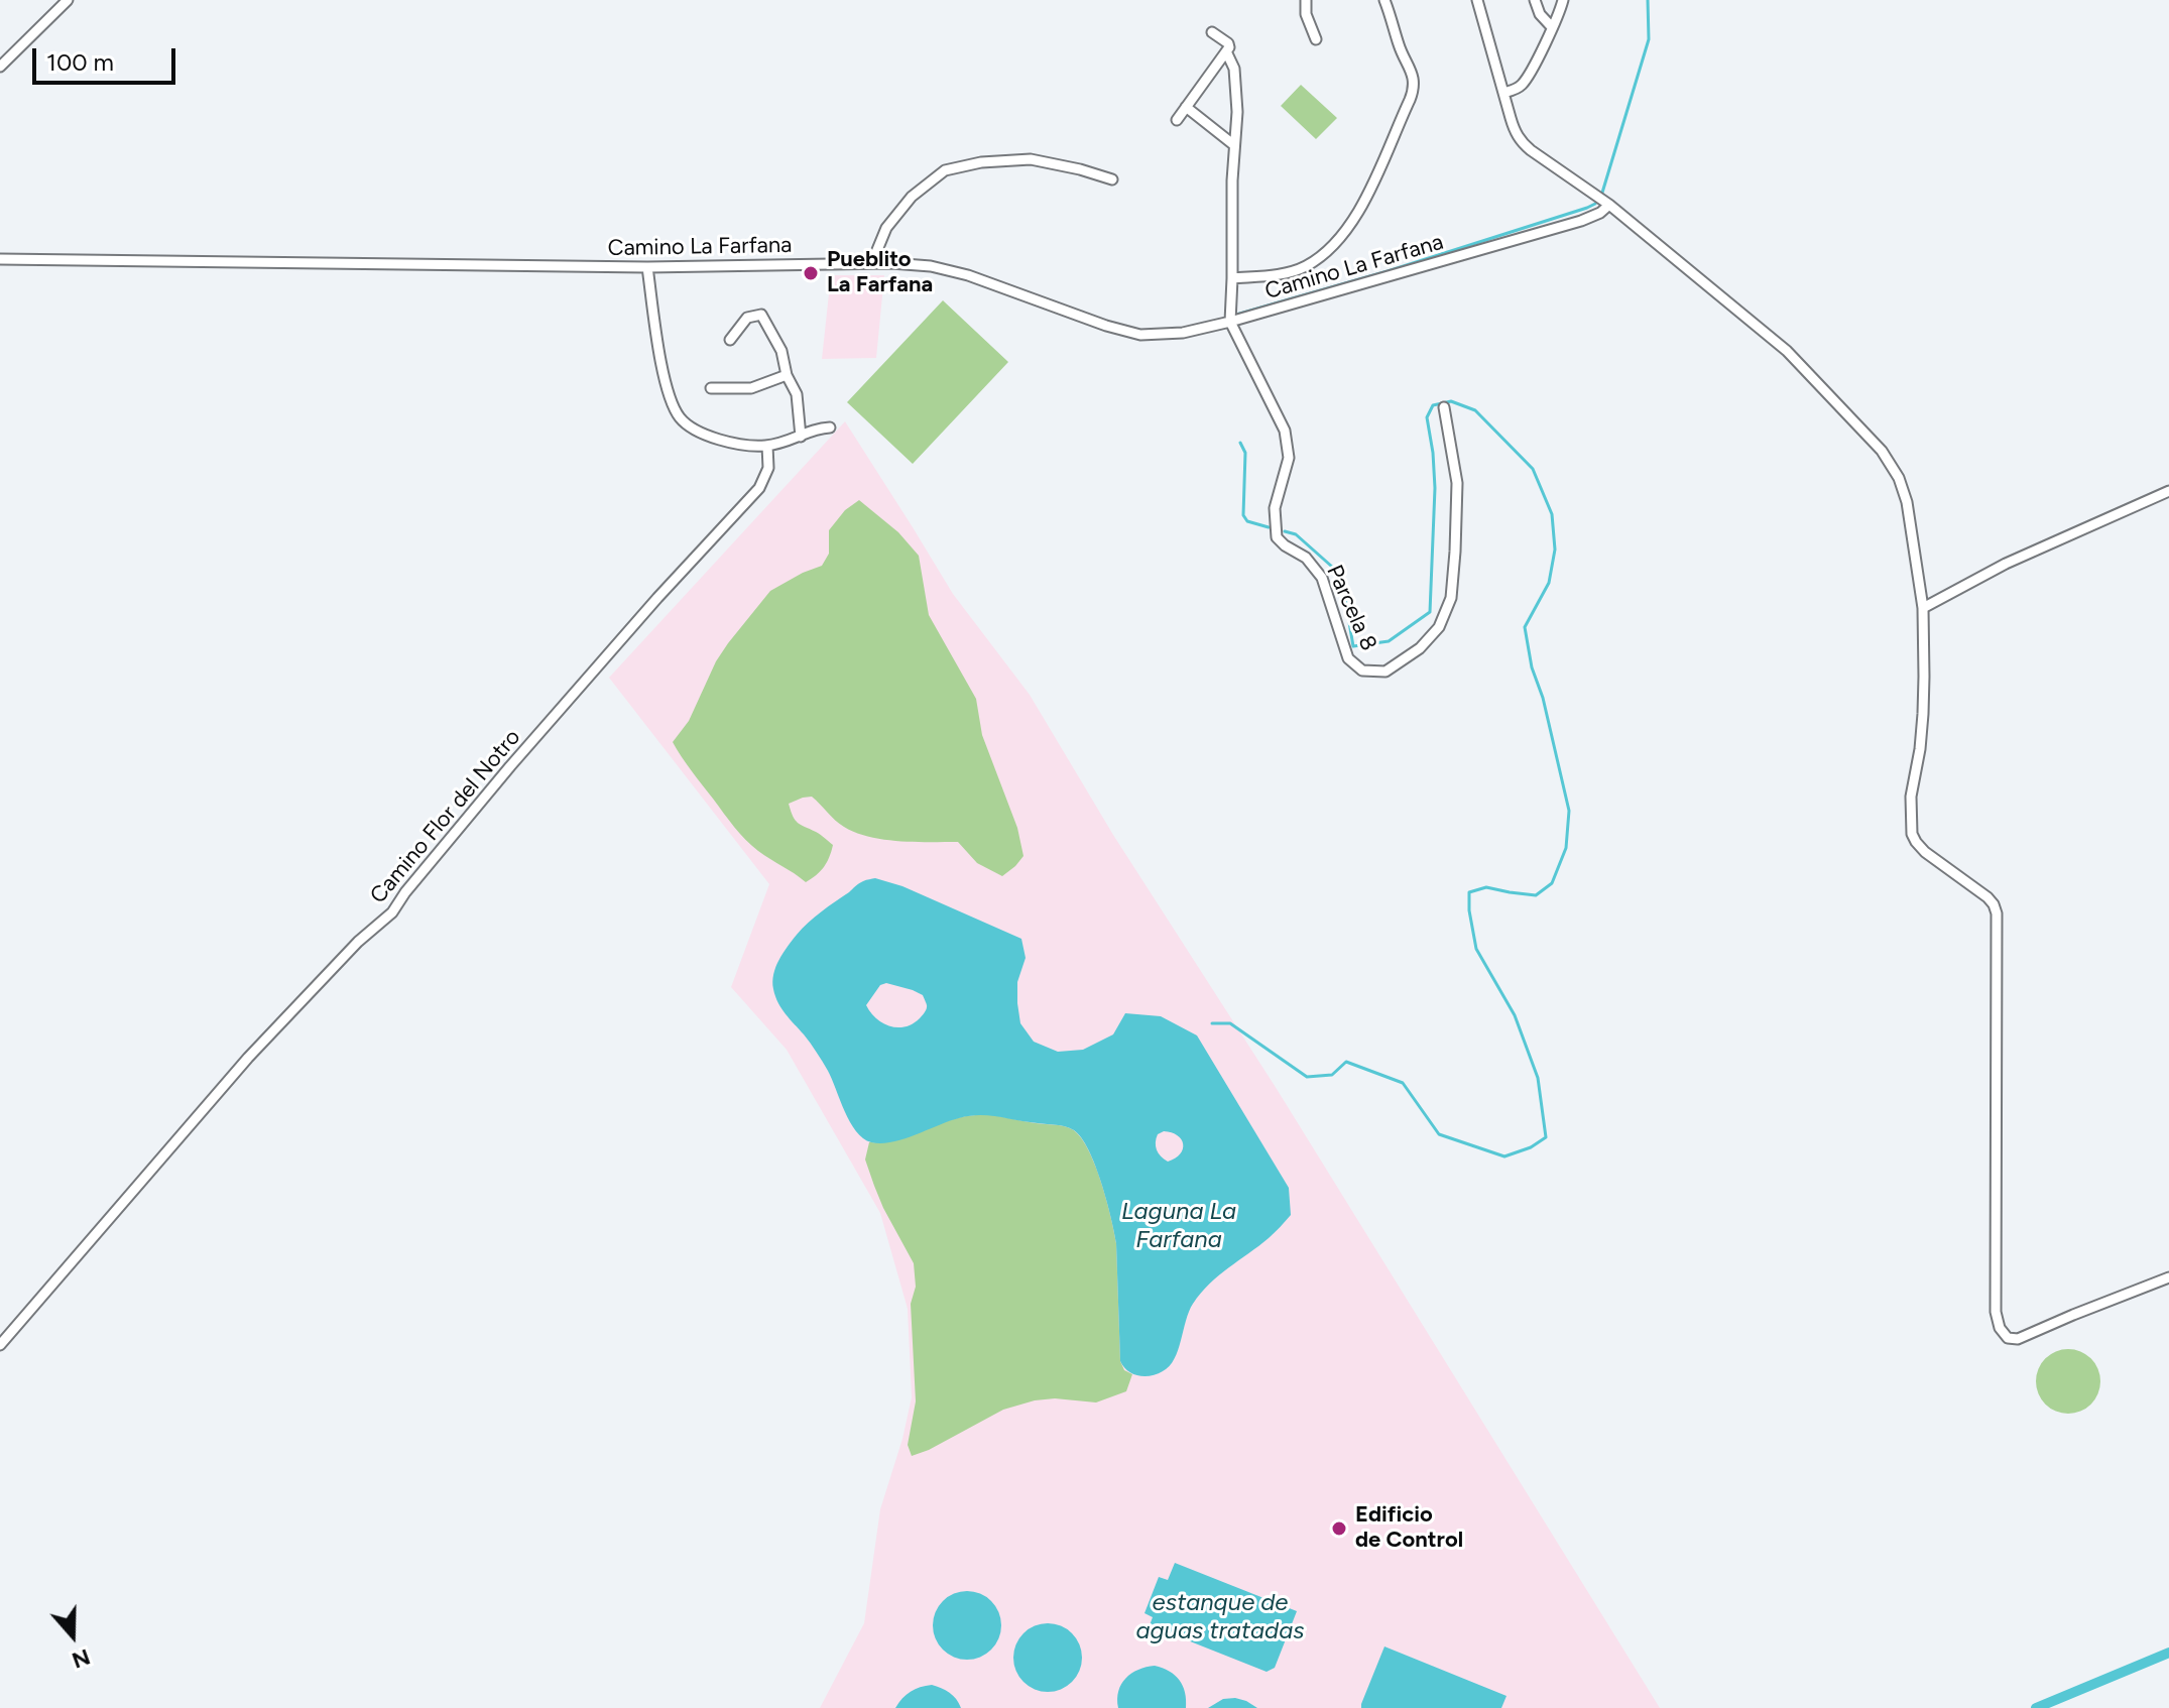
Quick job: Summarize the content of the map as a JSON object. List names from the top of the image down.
{
  "streets": {
    "street": ["Camino La Farfana", "Parcela 8", "Camino Flor del Notro"]
  },
  "crossings": [
    ["Camino La Farfana", "Parcela 8"]
  ],
  "water": ["Laguna La Farfana", "estanque de aguas tratadas"],
  "places": ["Pueblito La Farfana", "Edificio de Control"],
  "scale_bar": "100 m",
  "north": "bottom"
}
